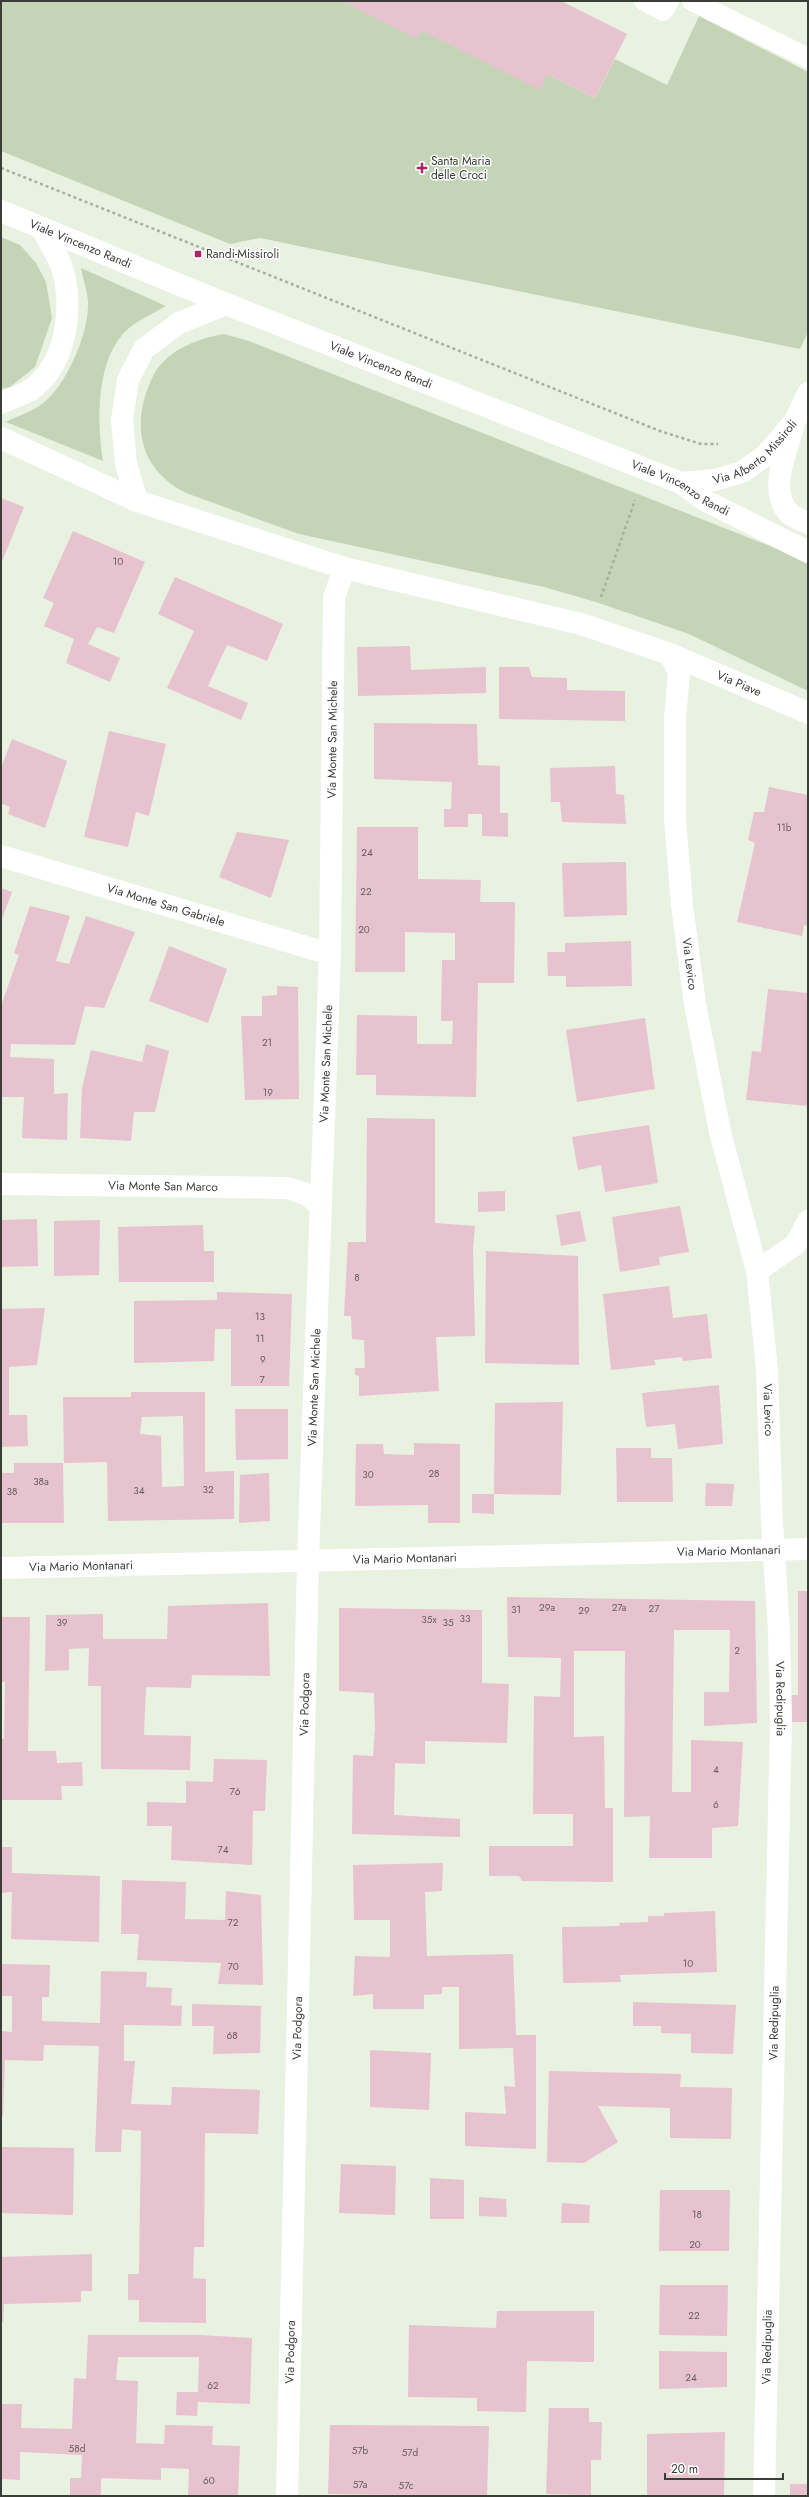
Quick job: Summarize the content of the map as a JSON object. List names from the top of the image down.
{
  "streets": {
    "street": [
      "Viale Vincenzo Randi",
      "Via Alberto Missiroli",
      "Via Piave",
      "Via Monte San Michele",
      "Via Monte San Gabriele",
      "Via Levico",
      "Via Monte San Marco",
      "Via Mario Montanari",
      "Via Redipuglia",
      "Via Podgora"
    ]
  },
  "crossings": [
    ["Viale Vincenzo Randi", "Via Alberto Missiroli"],
    ["Via Piave", "Via Levico"],
    ["Via Monte San Michele", "Via Monte San Gabriele"],
    ["Via Monte San Michele", "Via Monte San Marco"],
    ["Via Monte San Michele", "Via Mario Montanari"],
    ["Via Monte San Michele", "Via Podgora"],
    ["Via Levico", "Via Mario Montanari"],
    ["Via Levico", "Via Redipuglia"],
    ["Via Mario Montanari", "Via Redipuglia"],
    ["Via Mario Montanari", "Via Podgora"]
  ],
  "places": {
    "health": ["Santa Maria delle Croci"],
    "transit": ["Randi-Missiroli"]
  },
  "house_numbers": [
    "10",
    "11b",
    "24",
    "22",
    "20",
    "21",
    "19",
    "8",
    "13",
    "11",
    "9",
    "7",
    "28",
    "30",
    "38a",
    "32",
    "34",
    "38",
    "29a",
    "27a",
    "27",
    "31",
    "29",
    "33",
    "35x",
    "39",
    "35",
    "2",
    "4",
    "76",
    "6",
    "74",
    "72",
    "10",
    "70",
    "68",
    "18",
    "20",
    "22",
    "24",
    "62",
    "58d",
    "57b",
    "57d",
    "60",
    "57a",
    "57c"
  ],
  "scale_bar": "20 m"
}
